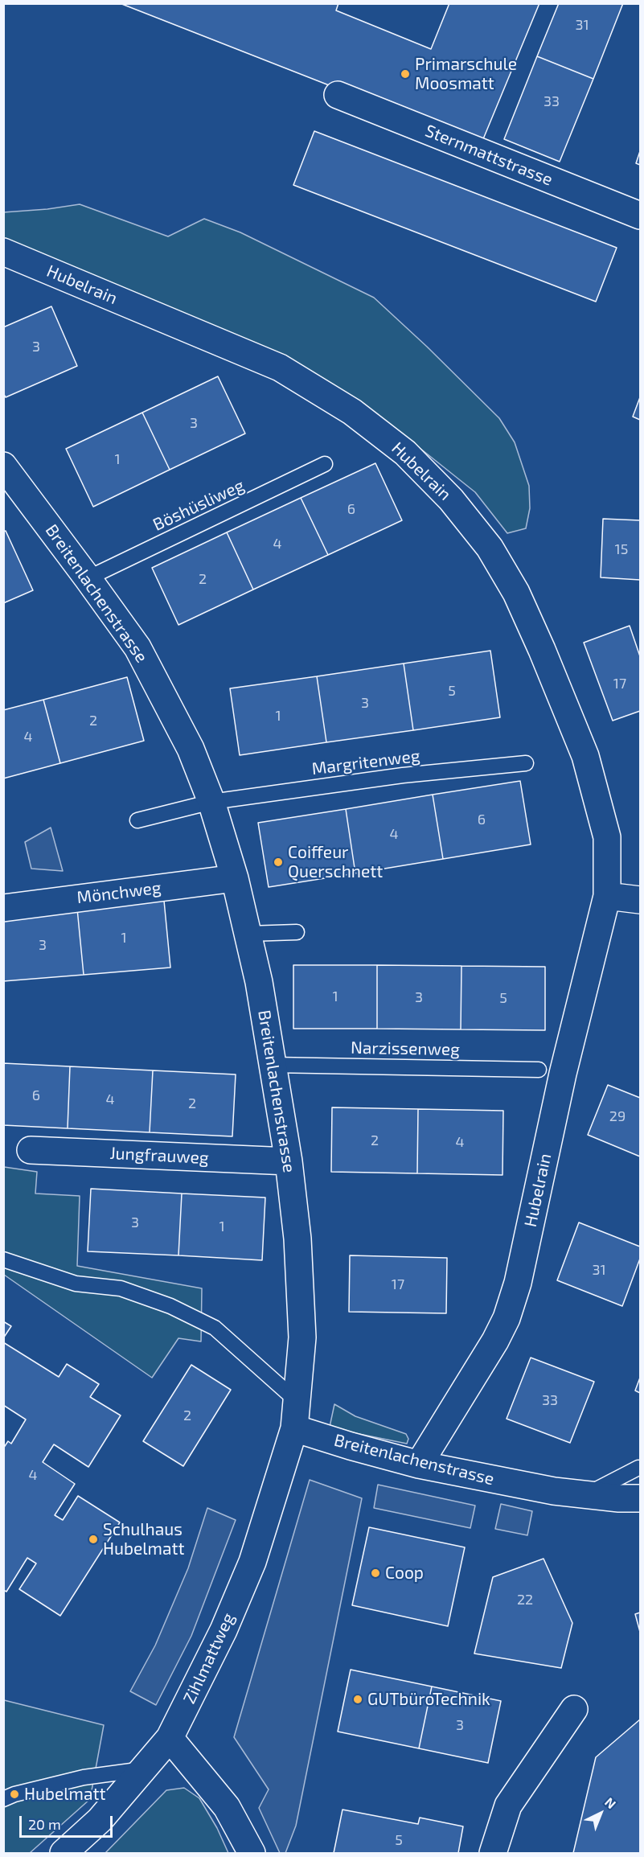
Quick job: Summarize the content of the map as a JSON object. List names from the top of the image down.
{
  "streets": {
    "street": [
      "Sternmattstrasse",
      "Hubelrain",
      "Breitenlachenstrasse",
      "Mönchweg",
      "Jungfrauweg",
      "Zihlmattweg"
    ],
    "lane": ["Böshüsliweg", "Margritenweg", "Narzissenweg"]
  },
  "crossings": [
    ["Hubelrain", "Breitenlachenstrasse"],
    ["Böshüsliweg", "Breitenlachenstrasse"],
    ["Breitenlachenstrasse", "Margritenweg"],
    ["Breitenlachenstrasse", "Mönchweg"],
    ["Breitenlachenstrasse", "Narzissenweg"],
    ["Breitenlachenstrasse", "Jungfrauweg"],
    ["Breitenlachenstrasse", "Zihlmattweg"]
  ],
  "places": [
    "Primarschule Moosmatt",
    "Coiffeur Querschnett",
    "Schulhaus Hubelmatt",
    "Coop",
    "GUTbüroTechnik",
    "Hubelmatt"
  ],
  "house_numbers": [
    "31",
    "33",
    "3",
    "3",
    "1",
    "6",
    "4",
    "15",
    "2",
    "17",
    "5",
    "3",
    "1",
    "2",
    "4",
    "6",
    "4",
    "1",
    "3",
    "1",
    "3",
    "5",
    "6",
    "4",
    "2",
    "29",
    "2",
    "4",
    "3",
    "1",
    "31",
    "17",
    "33",
    "2",
    "4",
    "22",
    "3",
    "5"
  ],
  "scale_bar": "20 m",
  "north": "top right"
}
